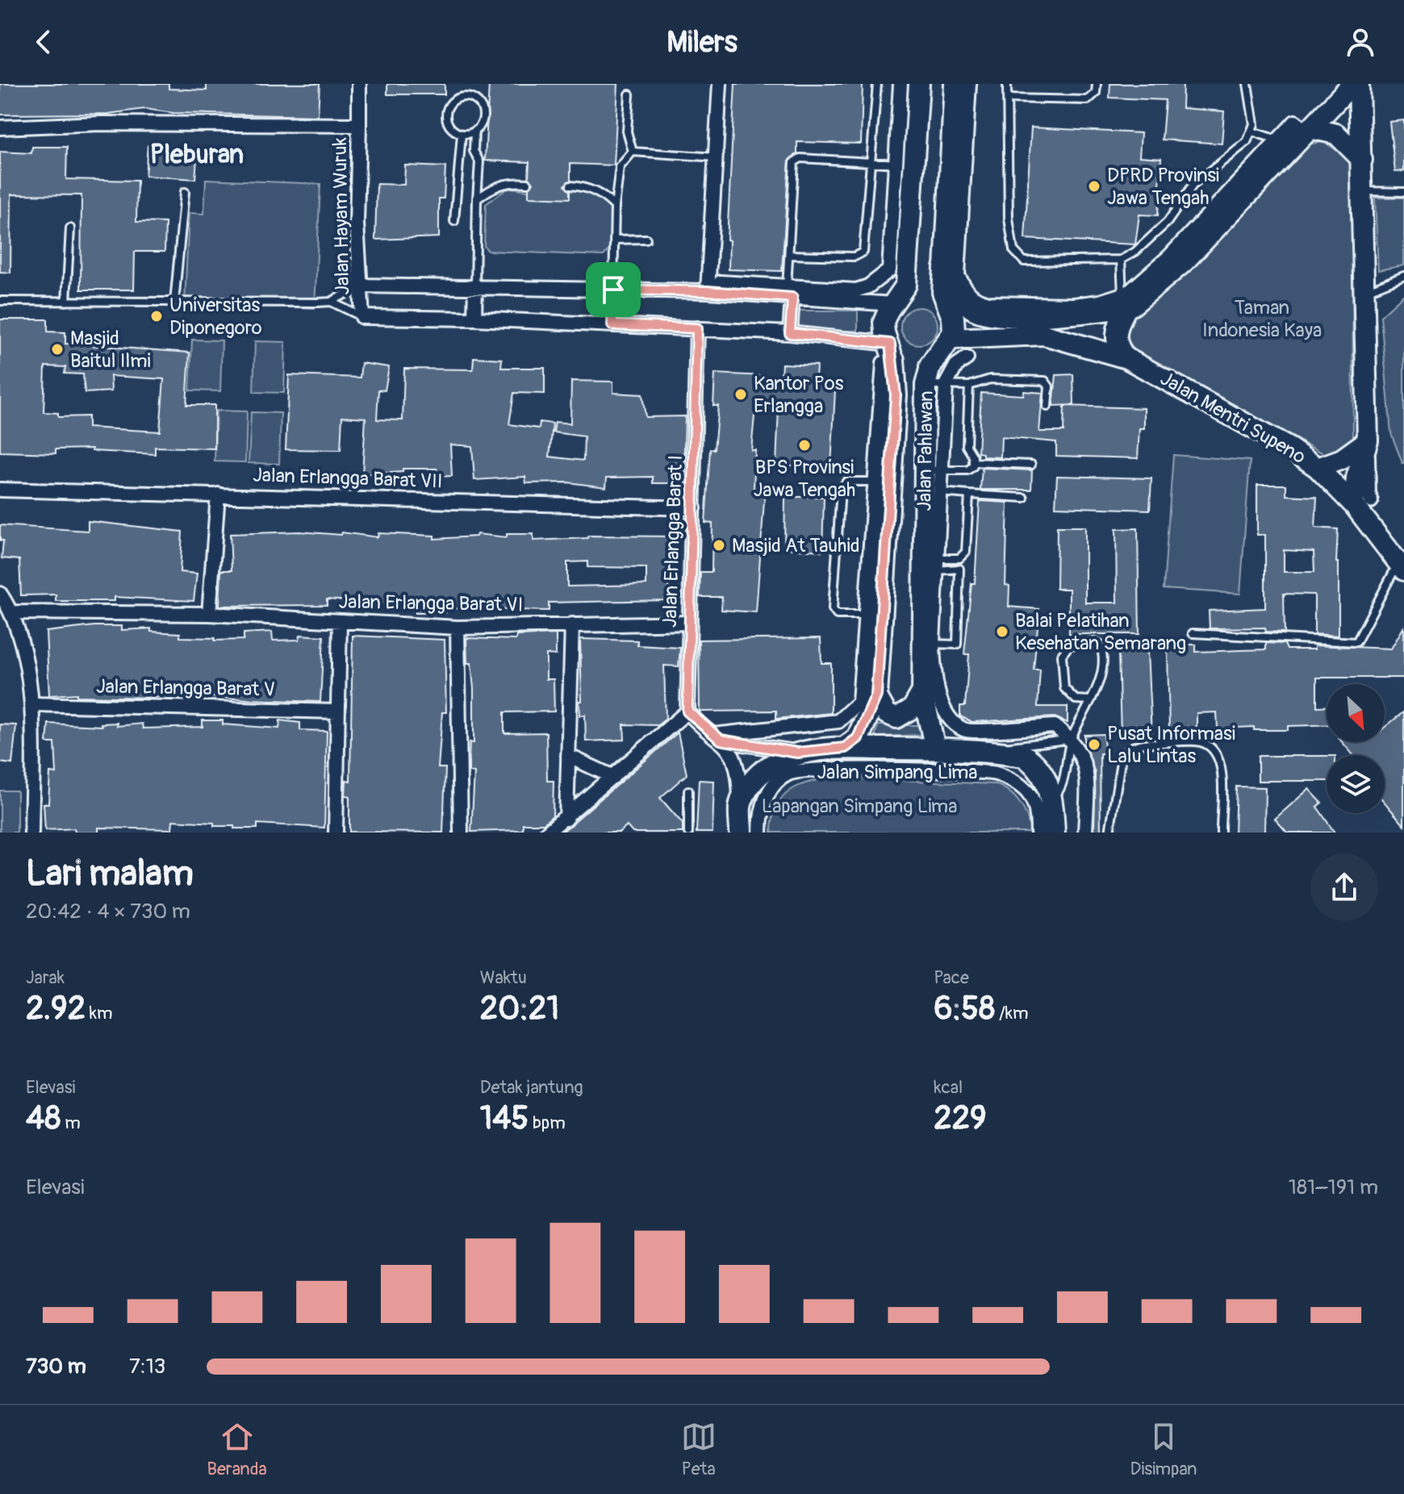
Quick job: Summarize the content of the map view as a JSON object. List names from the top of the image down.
{
  "streets": {
    "main road": ["Jalan Mentri Supeno", "Jalan Pahlawan", "Jalan Simpang Lima"],
    "street": [
      "Jalan Hayam Wuruk",
      "Jalan Erlangga Barat VII",
      "Jalan Erlangga Barat I",
      "Jalan Erlangga Barat VI",
      "Jalan Erlangga Barat V"
    ]
  },
  "crossings": [
    ["Jalan Mentri Supeno", "Jalan Pahlawan"],
    ["Jalan Pahlawan", "Jalan Simpang Lima"],
    ["Jalan Erlangga Barat VII", "Jalan Erlangga Barat I"],
    ["Jalan Erlangga Barat I", "Jalan Erlangga Barat VI"]
  ],
  "districts": ["Pleburan"],
  "parks": ["Taman Indonesia Kaya", "Lapangan Simpang Lima"],
  "places": [
    "DPRD Provinsi Jawa Tengah",
    "Universitas Diponegoro",
    "Masjid Baitul Ilmi",
    "Kantor Pos Erlangga",
    "BPS Provinsi Jawa Tengah",
    "Masjid At Tauhid",
    "Balai Pelatihan Kesehatan Semarang",
    "Pusat Informasi Lalu Lintas"
  ],
  "north": "bottom right",
  "page": {
    "header": "Milers",
    "heading": ["Lari malam", "20:42 · 4 × 730 m"],
    "stats": [
      ["Jarak", "2.92 km"],
      ["Waktu", "20:21"],
      ["Pace", "6:58 /km"],
      ["Elevasi", "48 m"],
      ["Detak jantung", "145 bpm"],
      ["kcal", "229"]
    ],
    "chart": ["Elevasi", "181–191 m"],
    "list": [
      {
        "name": "730 m",
        "note": "7:13"
      }
    ],
    "tabs": ["Beranda", "Peta", "Disimpan"]
  }
}
